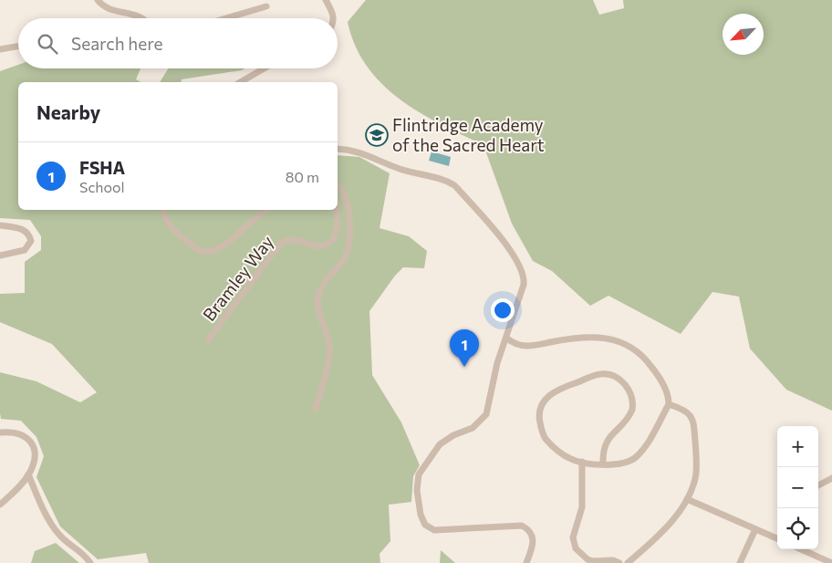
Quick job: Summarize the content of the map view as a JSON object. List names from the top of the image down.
{
  "streets": {
    "street": ["Bramley Way"]
  },
  "places": {
    "school or university": ["Flintridge Academy of the Sacred Heart"]
  },
  "north": "bottom left",
  "page": {
    "search": "Search here",
    "heading": "Nearby",
    "list": [
      {
        "mark": "1",
        "name": "FSHA",
        "note": "School",
        "value": "80 m"
      }
    ],
    "pins": "1",
    "map_buttons": ["+", "−"]
  }
}
